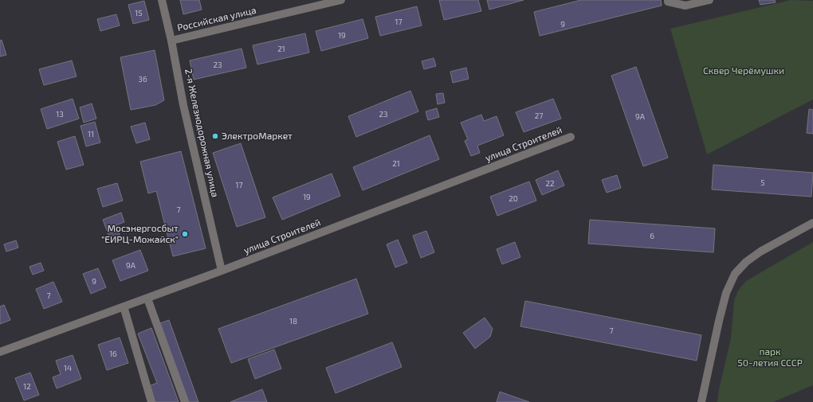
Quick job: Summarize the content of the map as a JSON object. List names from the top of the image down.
{
  "streets": {
    "street": ["Российская улица", "2-я Железнодорожная улица", "улица Строителей"]
  },
  "crossings": [
    ["Российская улица", "2-я Железнодорожная улица"],
    ["2-я Железнодорожная улица", "улица Строителей"]
  ],
  "parks": ["Сквер Черёмушки", "парк 50-летия СССР"],
  "places": ["ЭлектроМаркет", "Мосэнергосбыт \"ЕИРЦ-Можайск\""],
  "house_numbers": [
    "15",
    "17",
    "9",
    "19",
    "21",
    "23",
    "36",
    "13",
    "23",
    "27",
    "9А",
    "11",
    "21",
    "5",
    "22",
    "17",
    "19",
    "20",
    "7",
    "6",
    "9А",
    "9",
    "7",
    "18",
    "7",
    "16",
    "14",
    "12"
  ]
}
